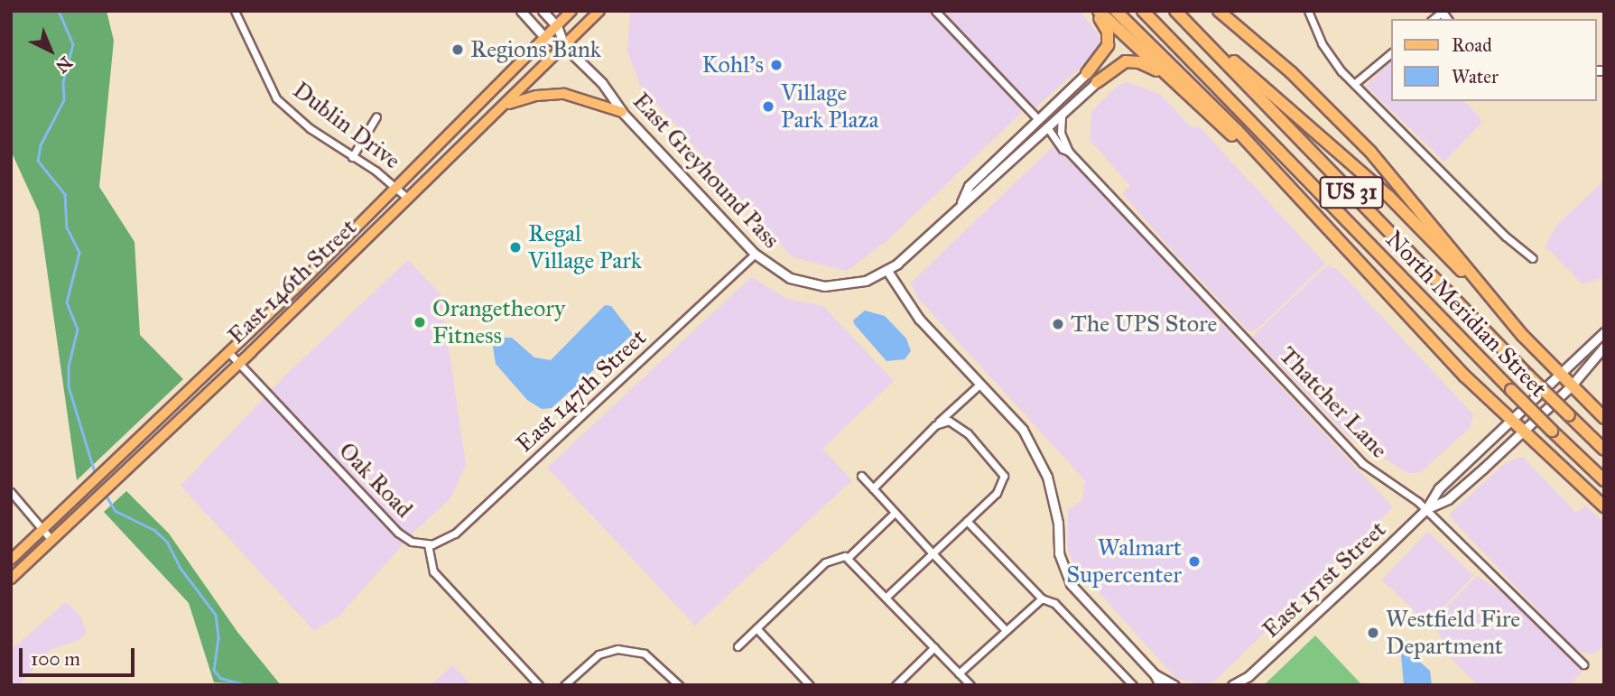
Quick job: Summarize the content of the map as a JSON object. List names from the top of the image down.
{
  "streets": {
    "highway": ["US 31", "North Meridian Street"],
    "main road": ["East 146th Street"],
    "street": [
      "Dublin Drive",
      "East Greyhound Pass",
      "East 147th Street",
      "Thatcher Lane",
      "Oak Road",
      "East 151st Street"
    ]
  },
  "crossings": [
    ["Dublin Drive", "East 146th Street"],
    ["East Greyhound Pass", "East 146th Street"],
    ["East Greyhound Pass", "East 147th Street"],
    ["East Greyhound Pass", "Thatcher Lane"],
    ["East 146th Street", "Oak Road"],
    ["East 147th Street", "Oak Road"],
    ["Thatcher Lane", "East 151st Street"]
  ],
  "places": [
    "Regions Bank",
    "Kohl's",
    "Village Park Plaza",
    "Regal Village Park",
    "Orangetheory Fitness",
    "The UPS Store",
    "Walmart Supercenter",
    "Westfield Fire Department"
  ],
  "legend": ["Road", "Water"],
  "scale_bar": "100 m",
  "north": "bottom right"
}
